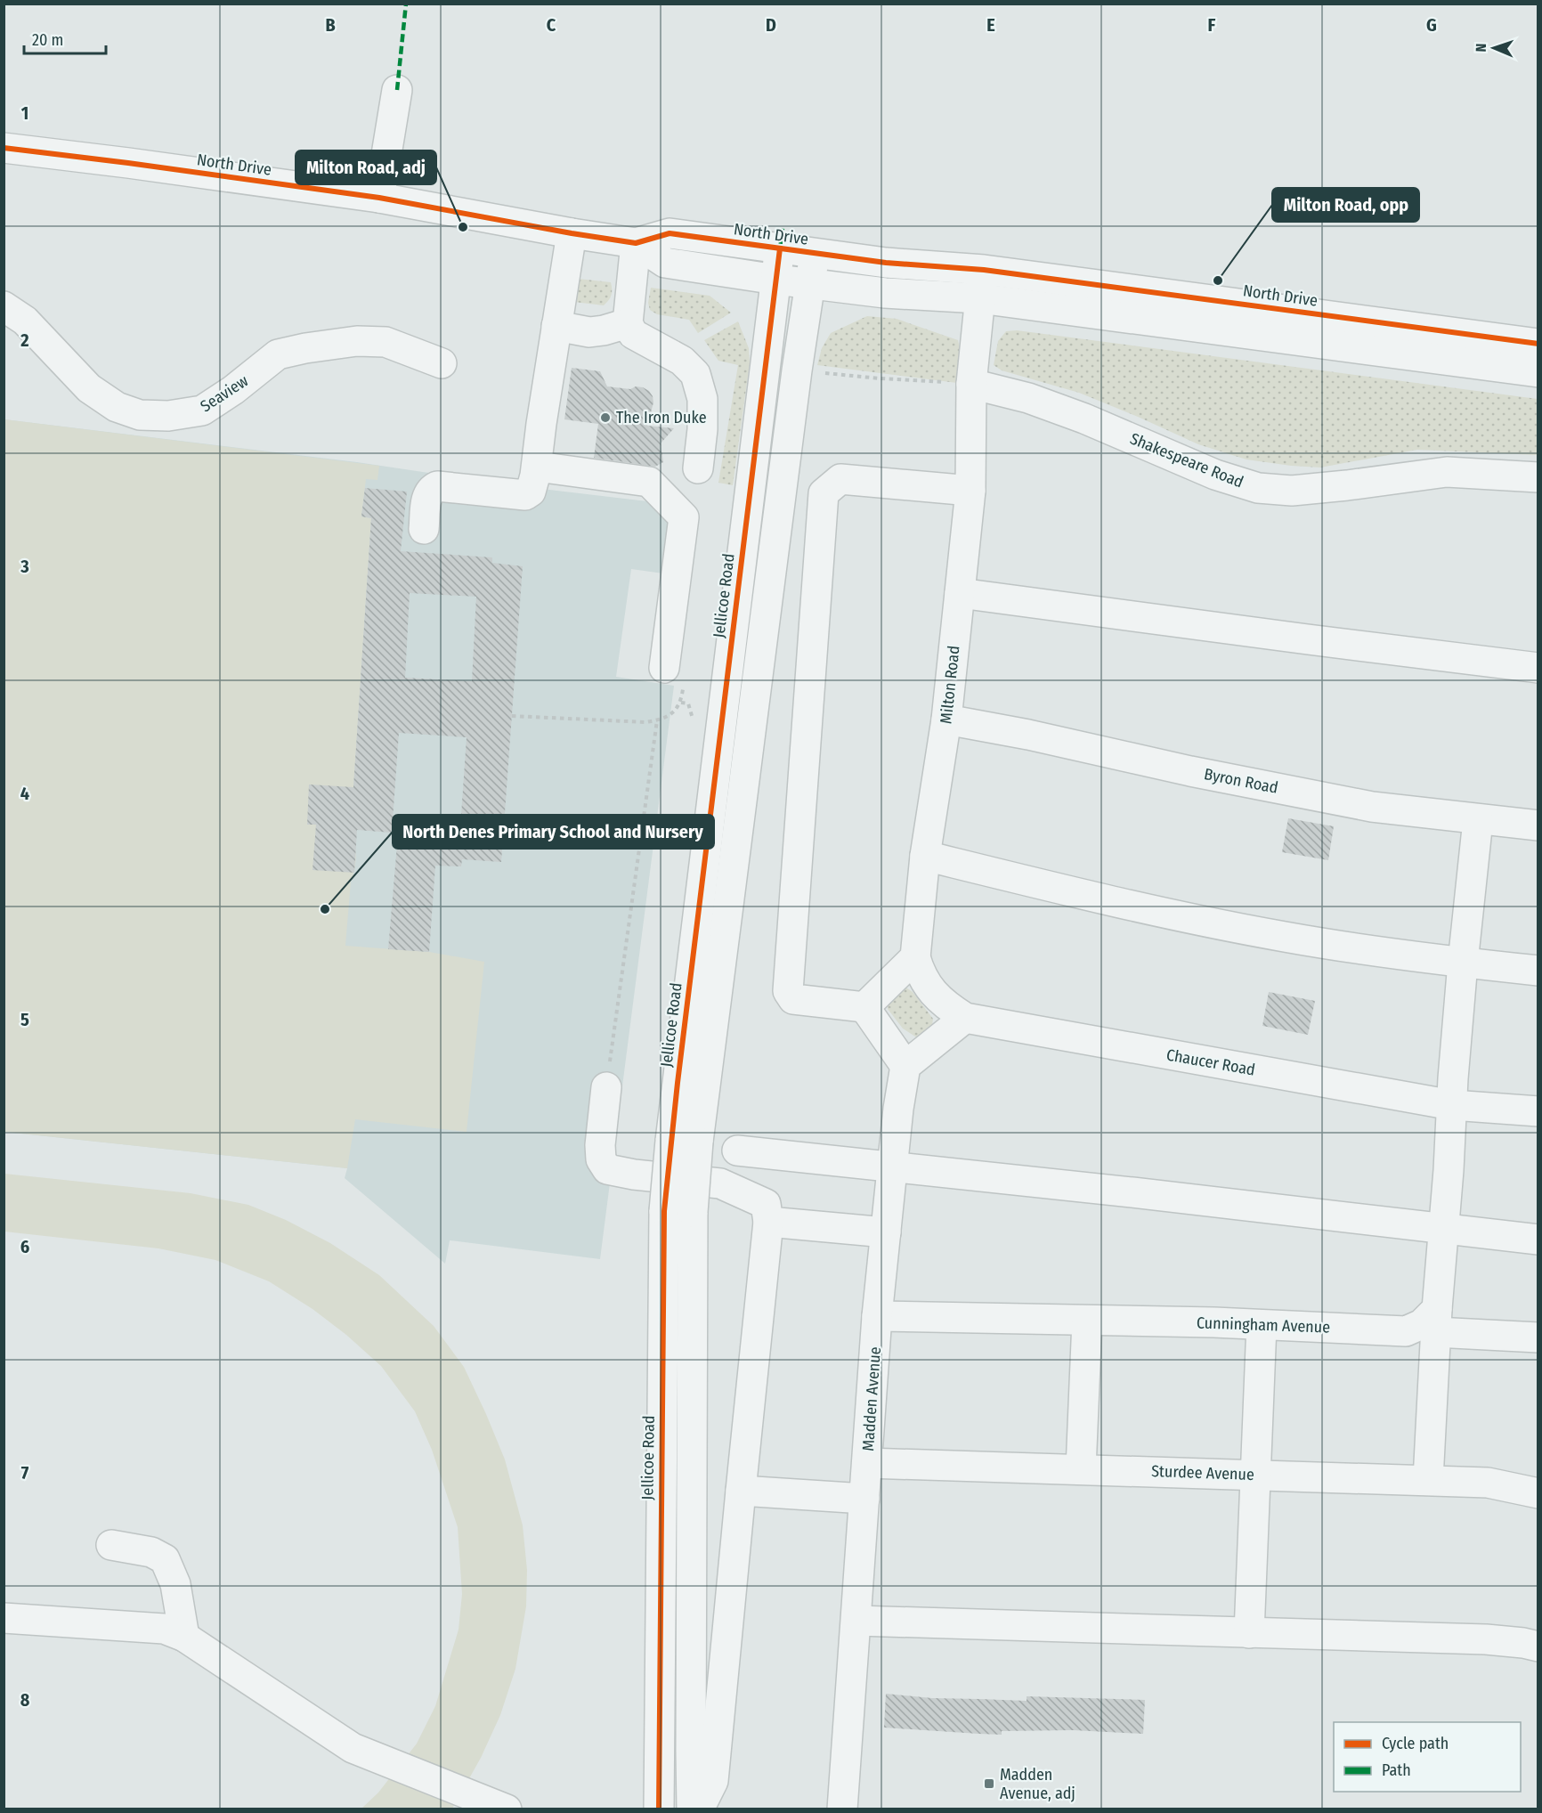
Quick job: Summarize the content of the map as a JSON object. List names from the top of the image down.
{
  "streets": {
    "street": [
      "North Drive",
      "Seaview",
      "Shakespeare Road",
      "Jellicoe Road",
      "Milton Road",
      "Byron Road",
      "Chaucer Road",
      "Cunningham Avenue",
      "Madden Avenue",
      "Sturdee Avenue"
    ]
  },
  "crossings": [
    ["North Drive", "Jellicoe Road"],
    ["North Drive", "Milton Road"],
    ["Shakespeare Road", "Milton Road"],
    ["Milton Road", "Byron Road"],
    ["Milton Road", "Chaucer Road"],
    ["Cunningham Avenue", "Madden Avenue"],
    ["Madden Avenue", "Sturdee Avenue"]
  ],
  "places": {
    "other": [
      "Milton Road, adj",
      "Milton Road, opp",
      "The Iron Duke",
      "North Denes Primary School and Nursery"
    ],
    "transit": ["Madden Avenue, adj"]
  },
  "legend": ["Cycle path", "Path"],
  "scale_bar": "20 m",
  "north": "left",
  "grid": {
    "columns": [
      "B",
      "C",
      "D",
      "E",
      "F",
      "G"
    ],
    "rows": [
      "1",
      "2",
      "3",
      "4",
      "5",
      "6",
      "7",
      "8"
    ]
  }
}
